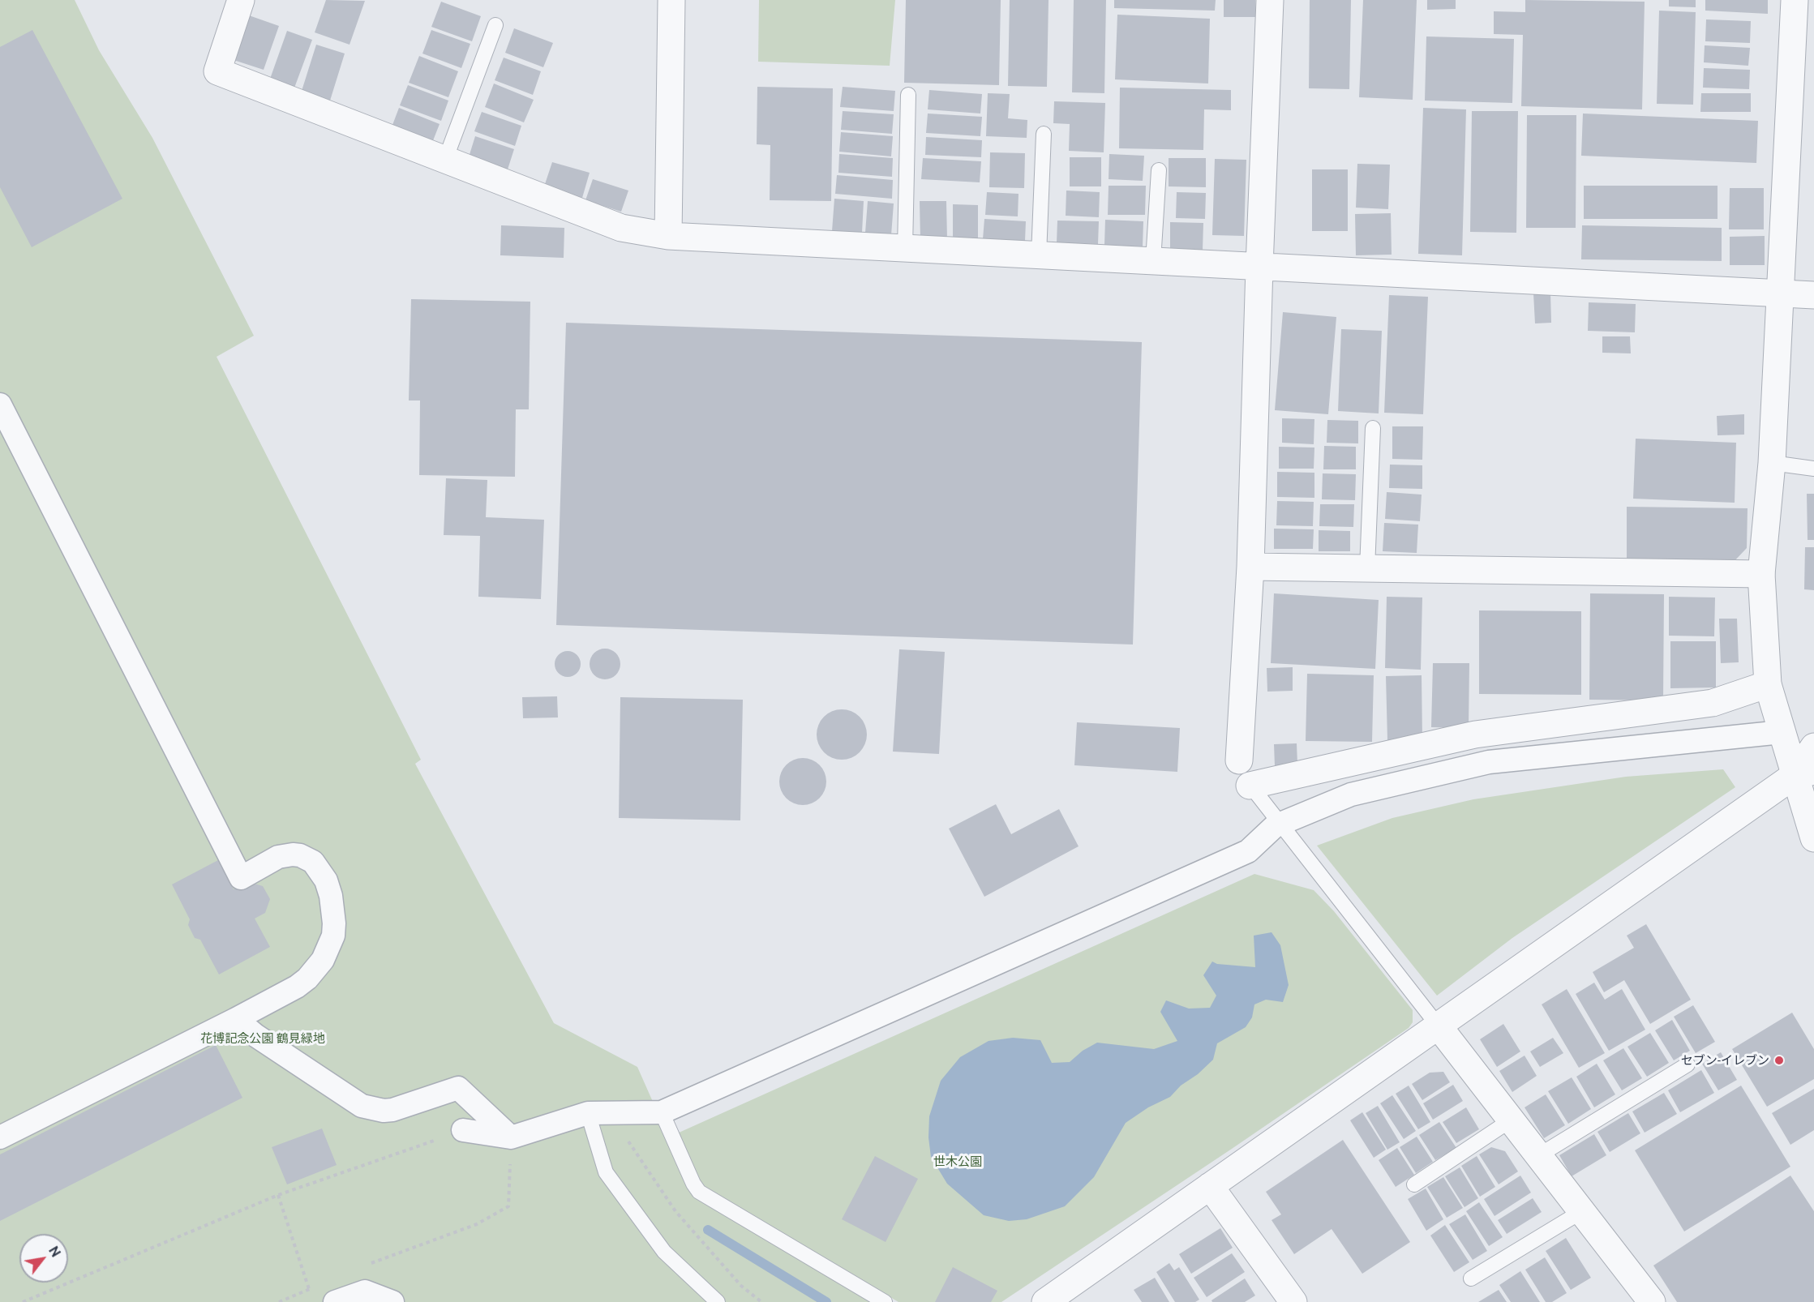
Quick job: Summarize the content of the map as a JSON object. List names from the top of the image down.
{
  "parks": ["花博記念公園 鶴見緑地", "世木公園"],
  "places": ["セブン-イレブン"],
  "north": "top right"
}
